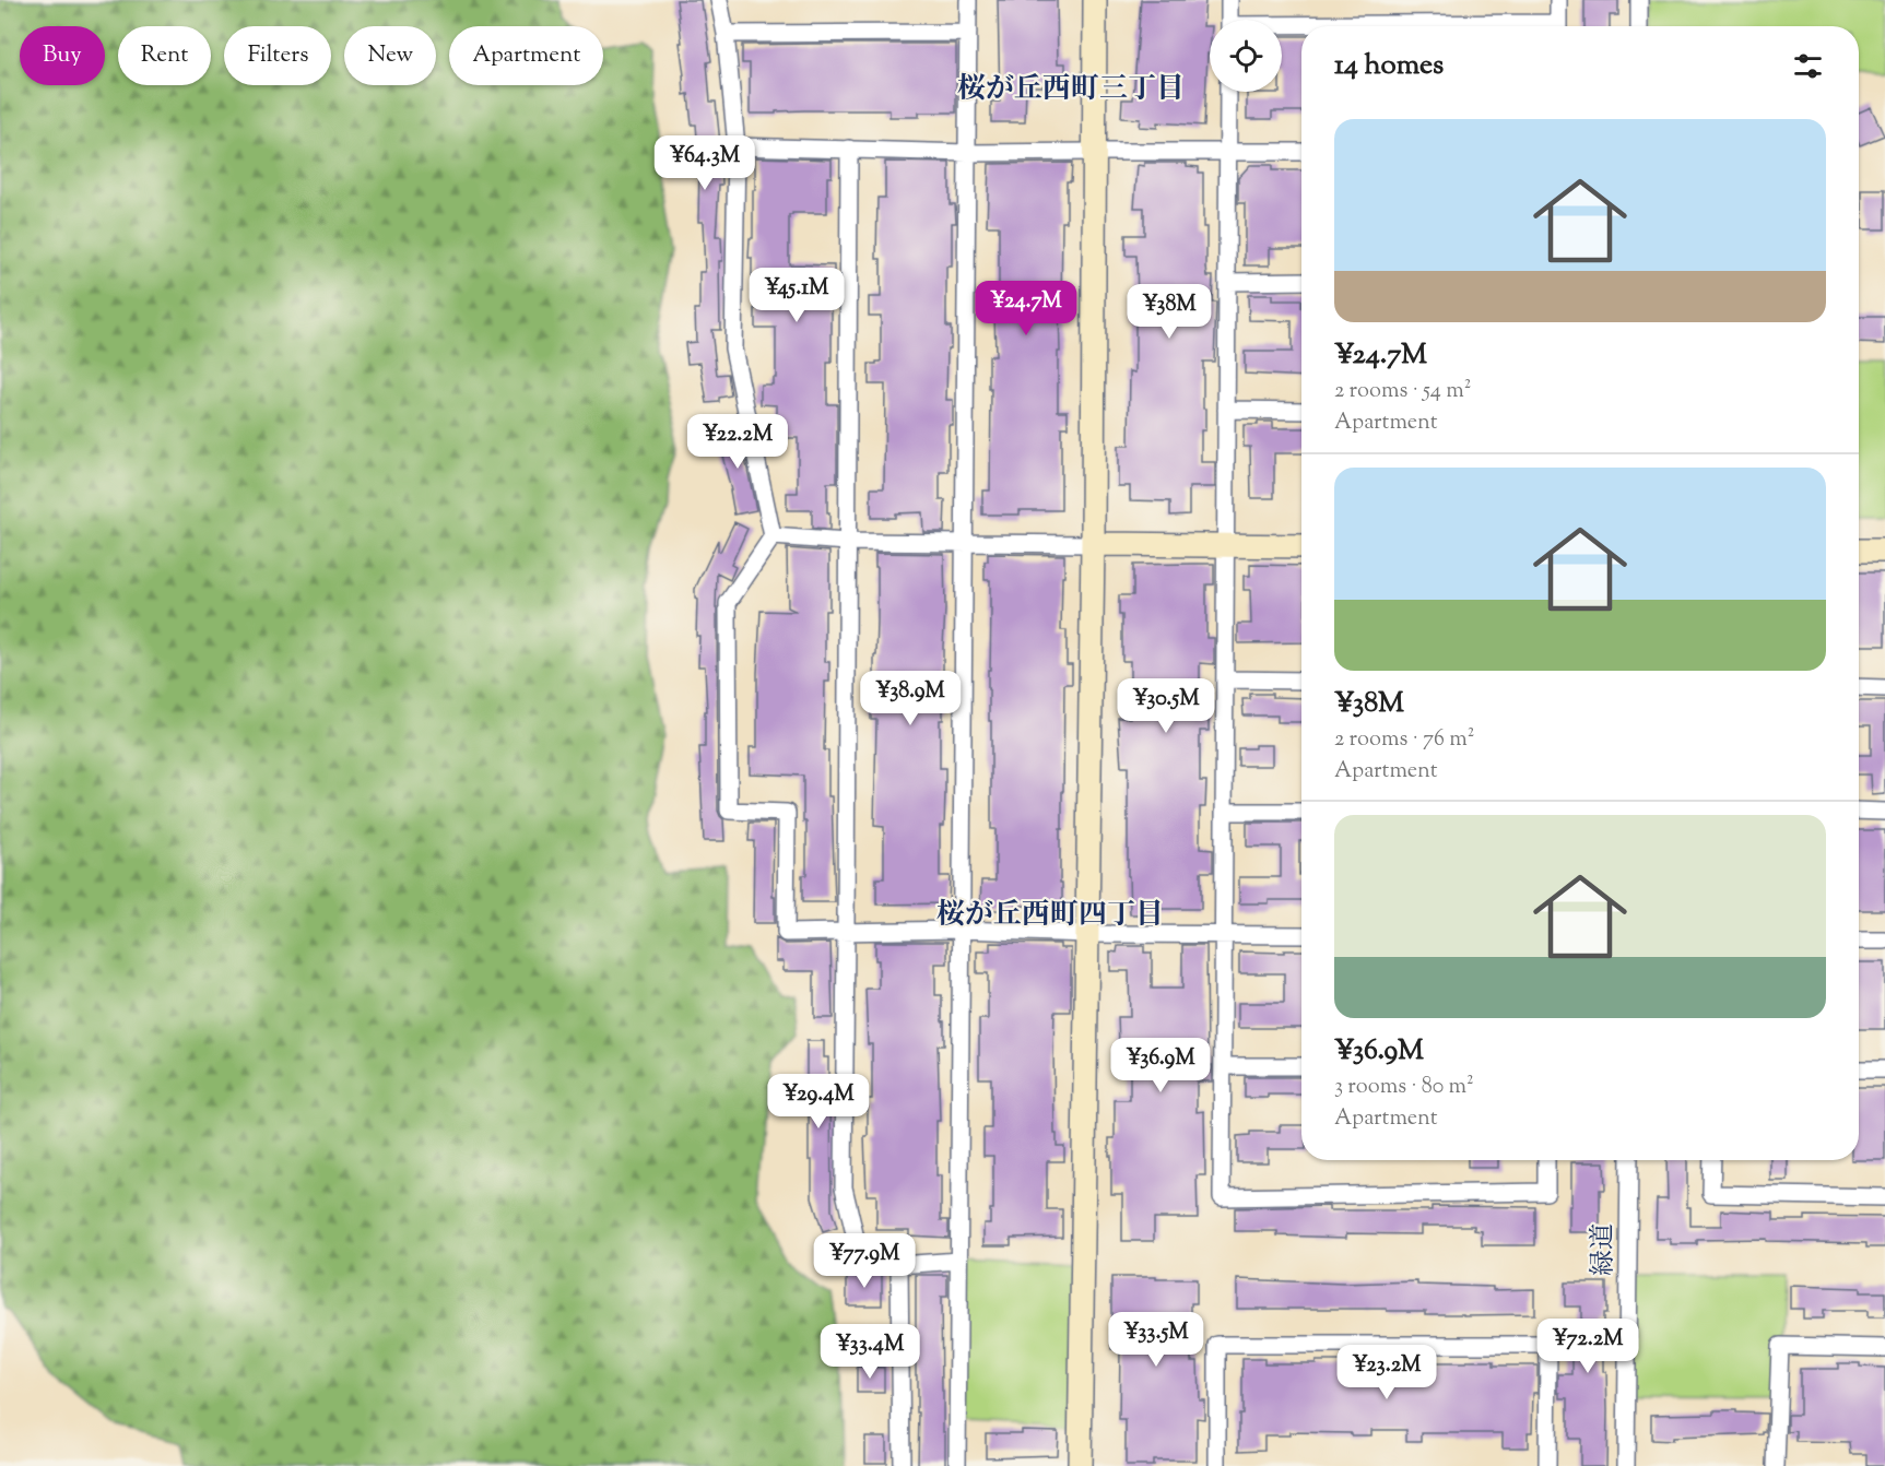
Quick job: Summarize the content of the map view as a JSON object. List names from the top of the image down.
{
  "streets": {
    "street": ["緑道"]
  },
  "districts": ["桜が丘西町三丁目", "桜が丘西町四丁目"],
  "page": {
    "chip": [
      "Buy",
      "Rent",
      "Filters",
      "New",
      "Apartment"
    ],
    "heading": "14 homes",
    "list": [
      {
        "name": "¥24.7M",
        "note": "2 rooms · 54 m² · Apartment"
      },
      {
        "name": "¥38M",
        "note": "2 rooms · 76 m² · Apartment"
      },
      {
        "name": "¥36.9M",
        "note": "3 rooms · 80 m² · Apartment"
      }
    ],
    "price": [
      "¥64.3M",
      "¥45.1M",
      "¥24.7M",
      "¥38M",
      "¥22.2M",
      "¥38.9M",
      "¥30.5M",
      "¥36.9M",
      "¥29.4M",
      "¥77.9M",
      "¥33.5M",
      "¥72.2M",
      "¥33.4M",
      "¥23.2M"
    ]
  }
}
